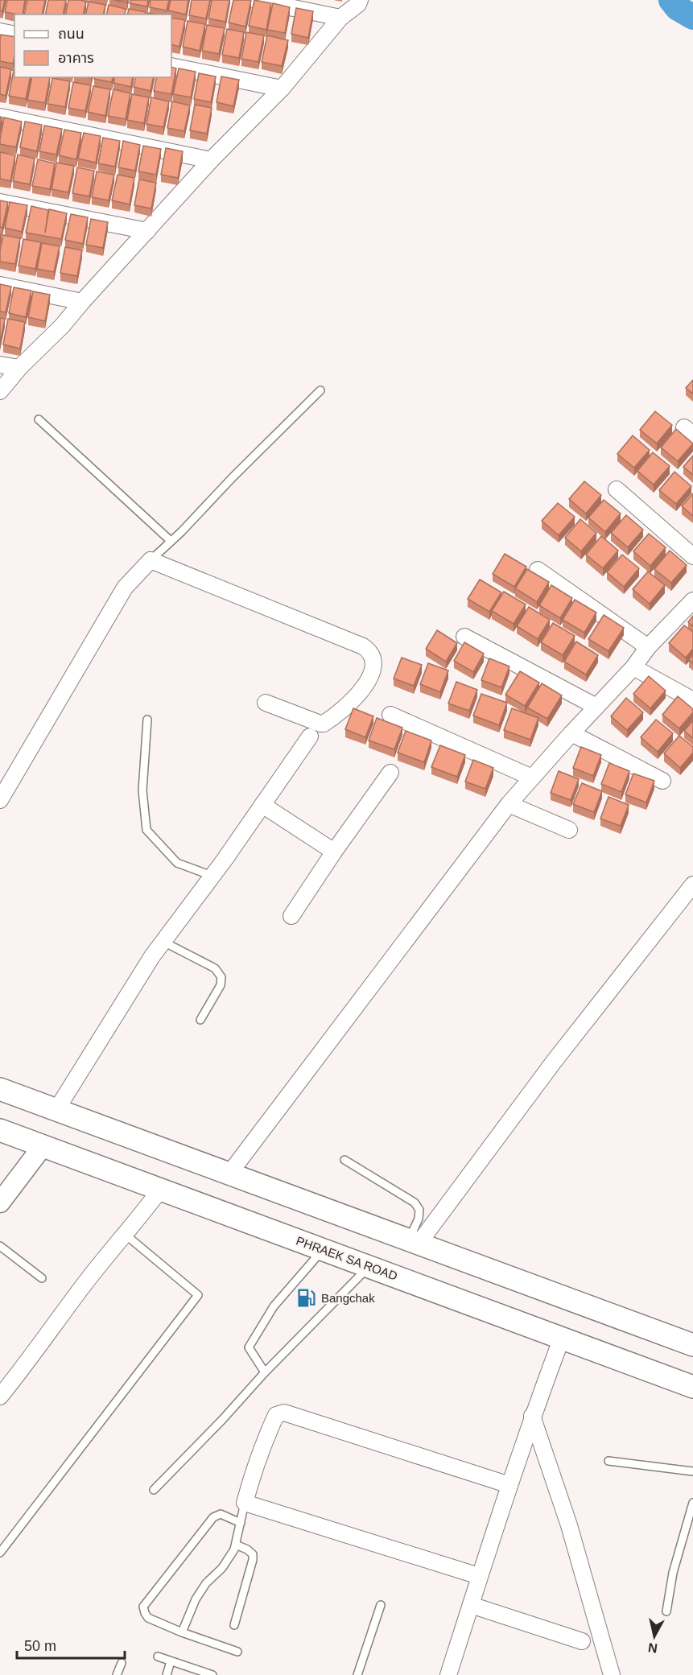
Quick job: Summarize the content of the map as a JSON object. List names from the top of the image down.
{
  "streets": {
    "main road": ["PHRAEK SA ROAD"]
  },
  "places": {
    "fuel station": ["Bangchak"]
  },
  "legend": ["ถนน", "อาคาร"],
  "scale_bar": "50 m",
  "north": "bottom"
}
